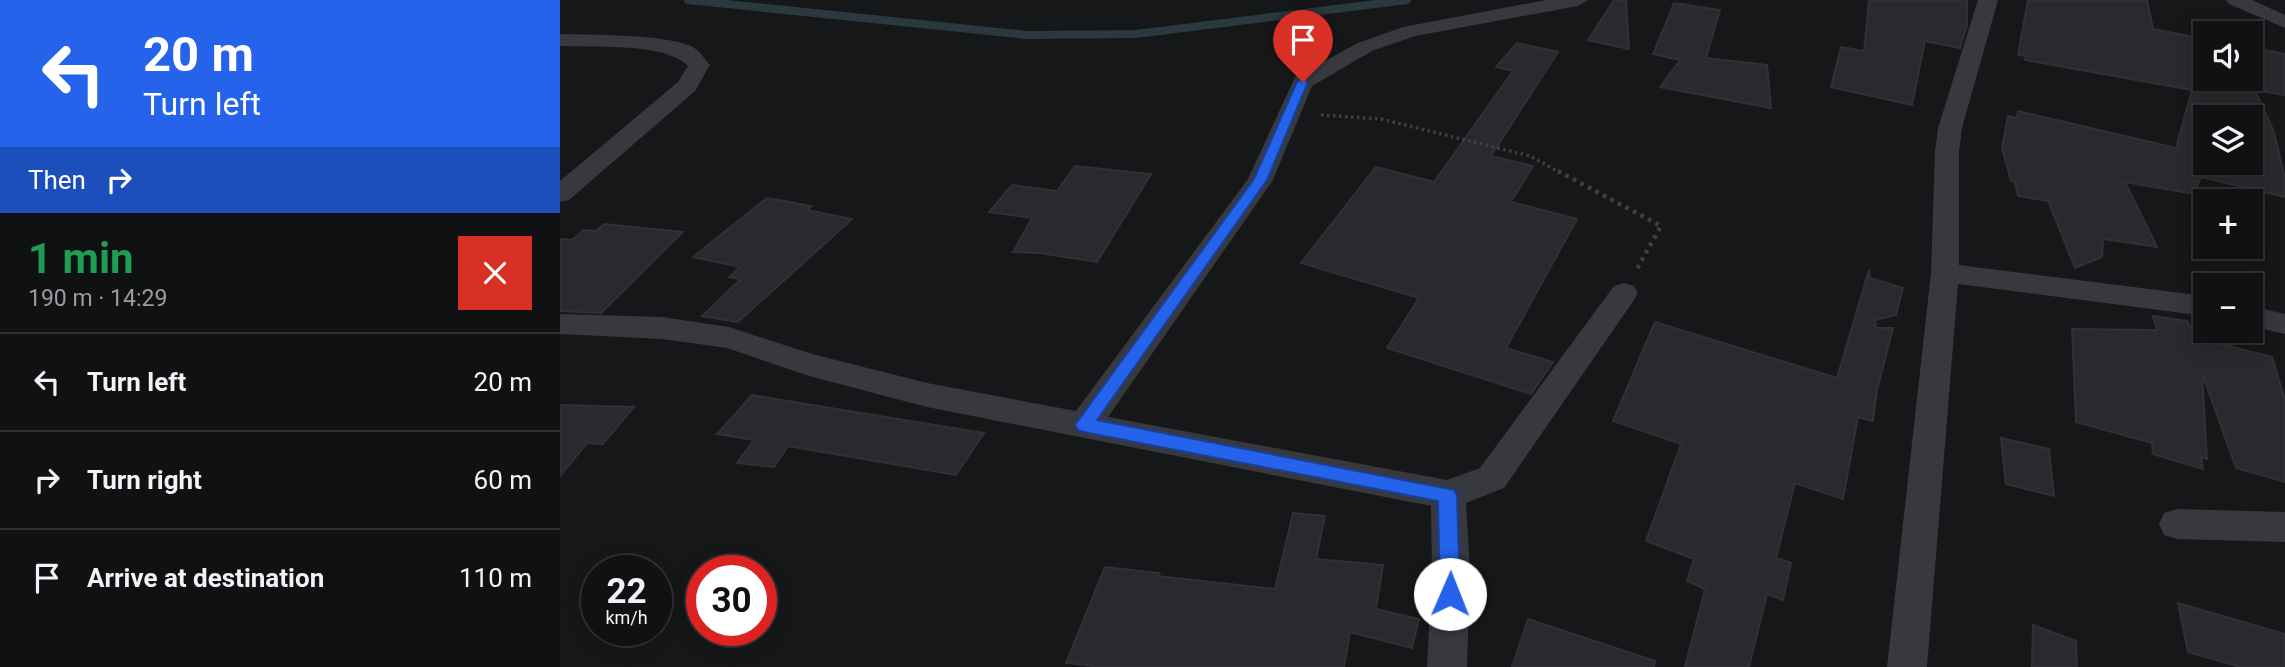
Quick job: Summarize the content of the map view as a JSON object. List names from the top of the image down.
{
  "page": {
    "turn": ["20 m", "Turn left"],
    "map_buttons": ["+", "−"],
    "then": "Then",
    "heading": ["1 min", "190 m · 14:29"],
    "list": [
      {
        "name": "Turn left",
        "value": "20 m"
      },
      {
        "name": "Turn right",
        "value": "60 m"
      },
      {
        "name": "Arrive at destination",
        "value": "110 m"
      }
    ],
    "speed": "22 km/h",
    "limit": "30"
  }
}
